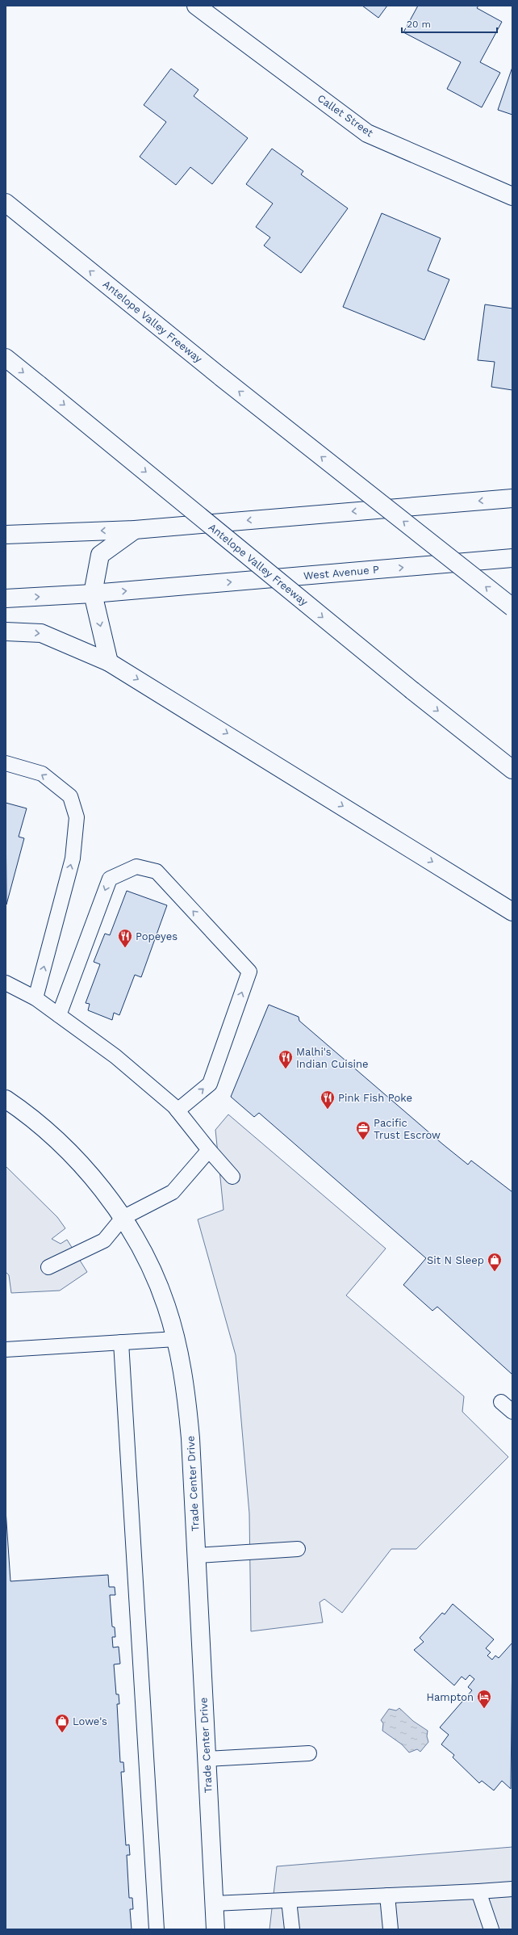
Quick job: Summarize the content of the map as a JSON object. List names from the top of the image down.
{
  "streets": {
    "main road": [
      "Callet Street",
      "Antelope Valley Freeway",
      "West Avenue P",
      "Trade Center Drive"
    ]
  },
  "places": {
    "restaurant": ["Popeyes", "Malhi's Indian Cuisine", "Pink Fish Poke"],
    "office": ["Pacific Trust Escrow"],
    "shop": ["Sit N Sleep", "Lowe's"],
    "hotel": ["Hampton"]
  },
  "scale_bar": "20 m"
}
